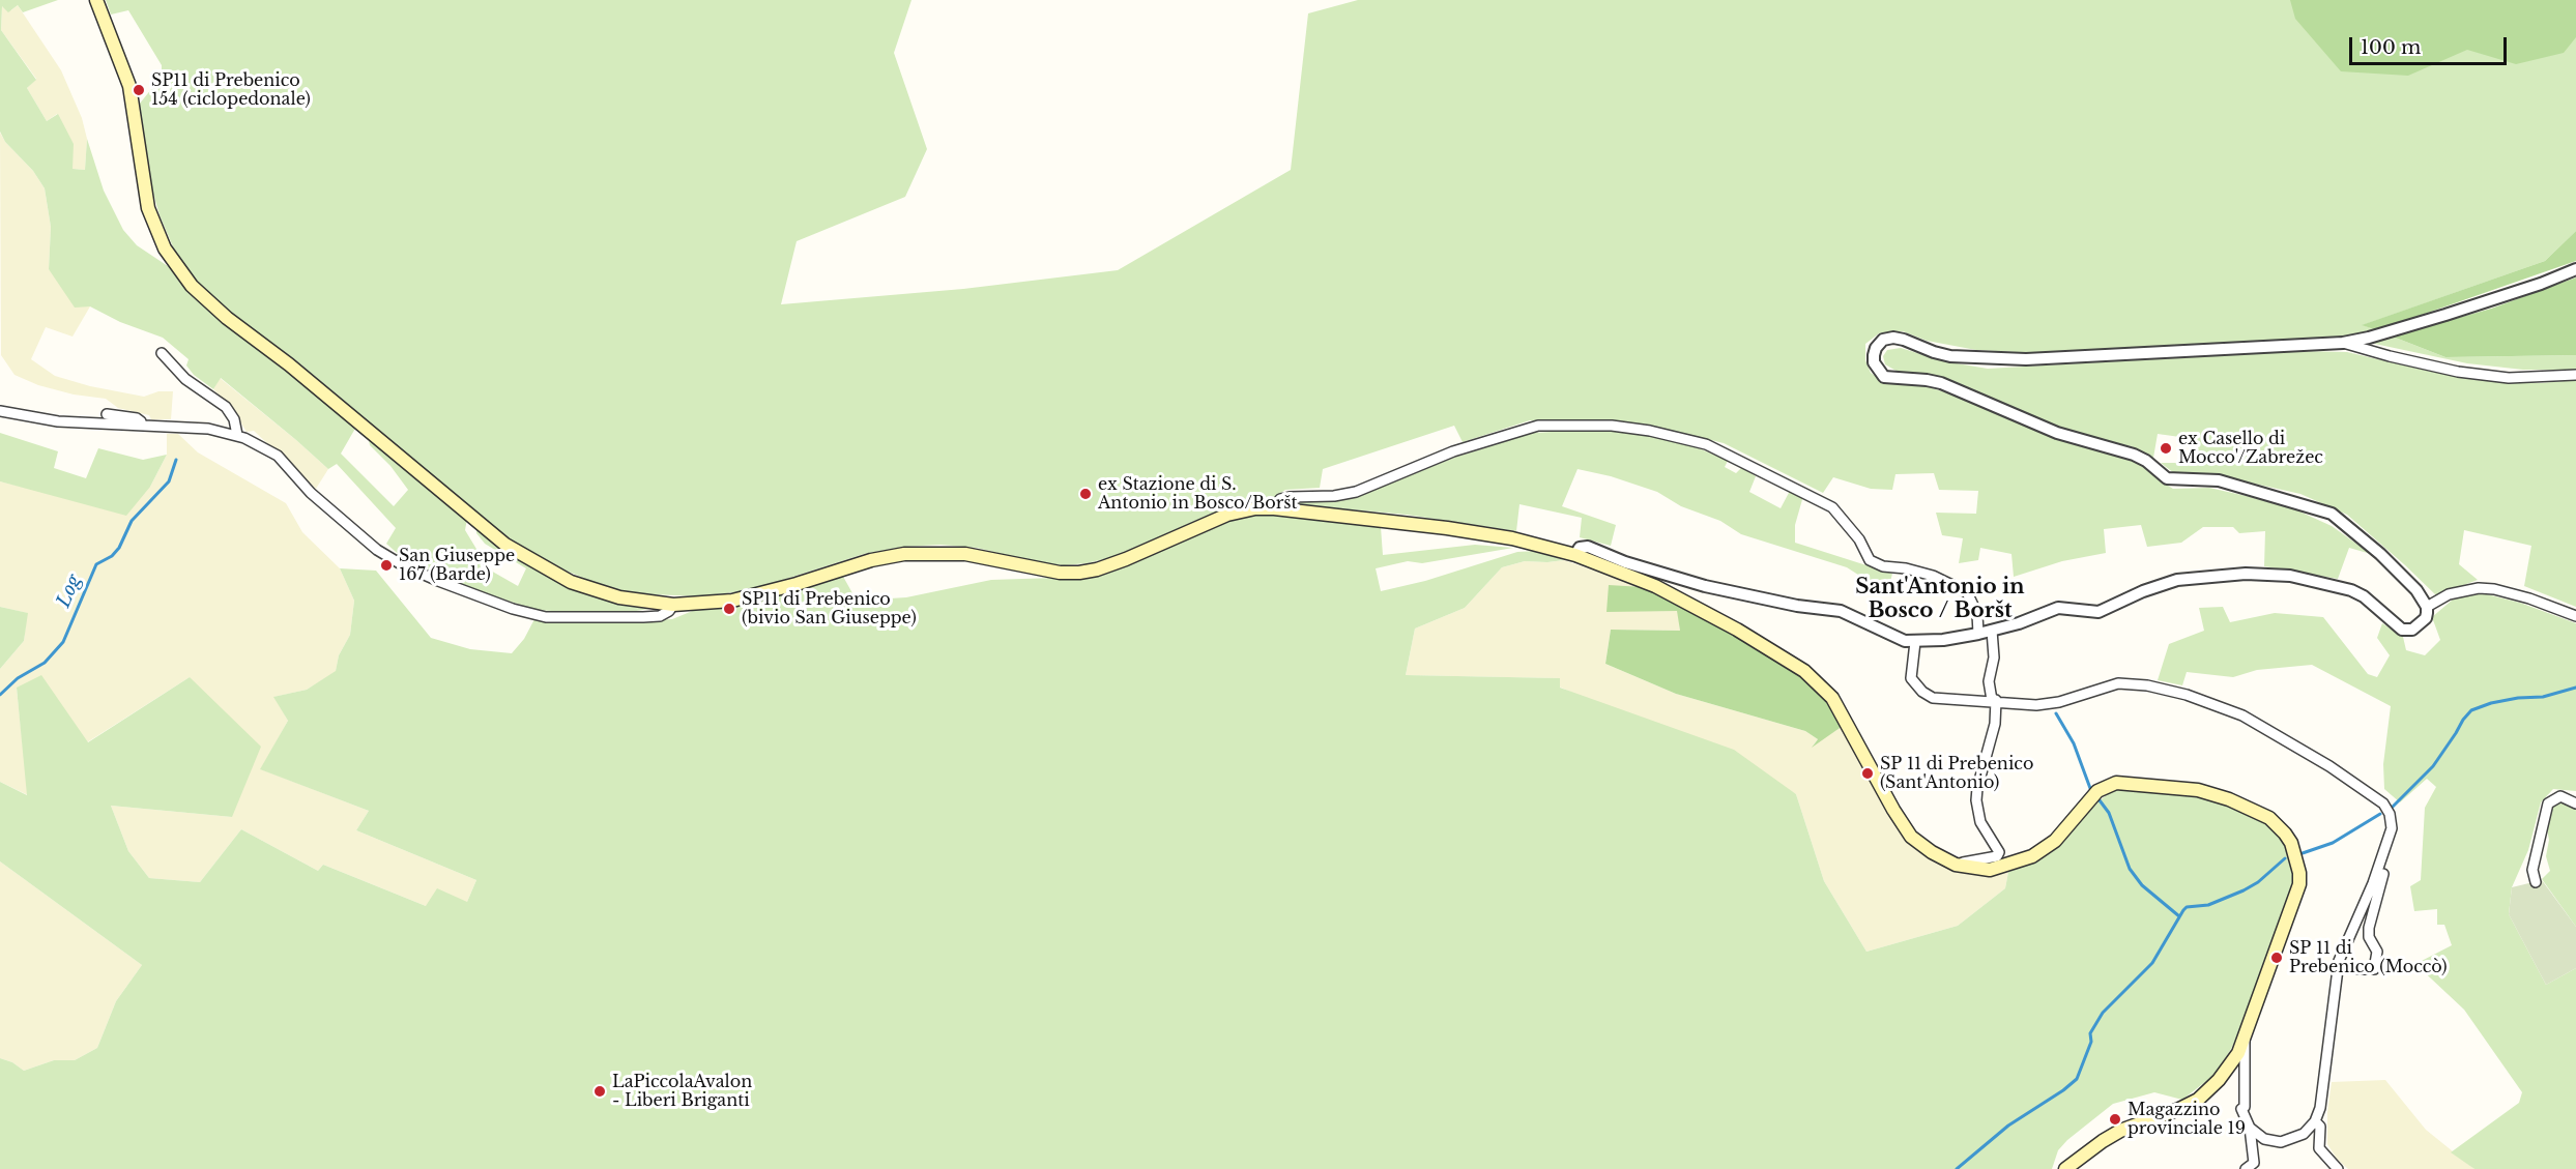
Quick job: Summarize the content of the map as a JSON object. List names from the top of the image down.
{
  "districts": ["Sant'Antonio in Bosco / Boršt"],
  "water": ["Log"],
  "places": [
    "SP11 di Prebenico 154 (ciclopedonale)",
    "ex Casello di Mocco'/Zabrežec",
    "ex Stazione di S. Antonio in Bosco/Boršt",
    "San Giuseppe 167 (Barde)",
    "SP11 di Prebenico (bivio San Giuseppe)",
    "SP 11 di Prebenico (Sant'Antonio)",
    "SP 11 di Prebenico (Moccò)",
    "LaPiccolaAvalon - Liberi Briganti",
    "Magazzino provinciale 19"
  ],
  "scale_bar": "100 m"
}
